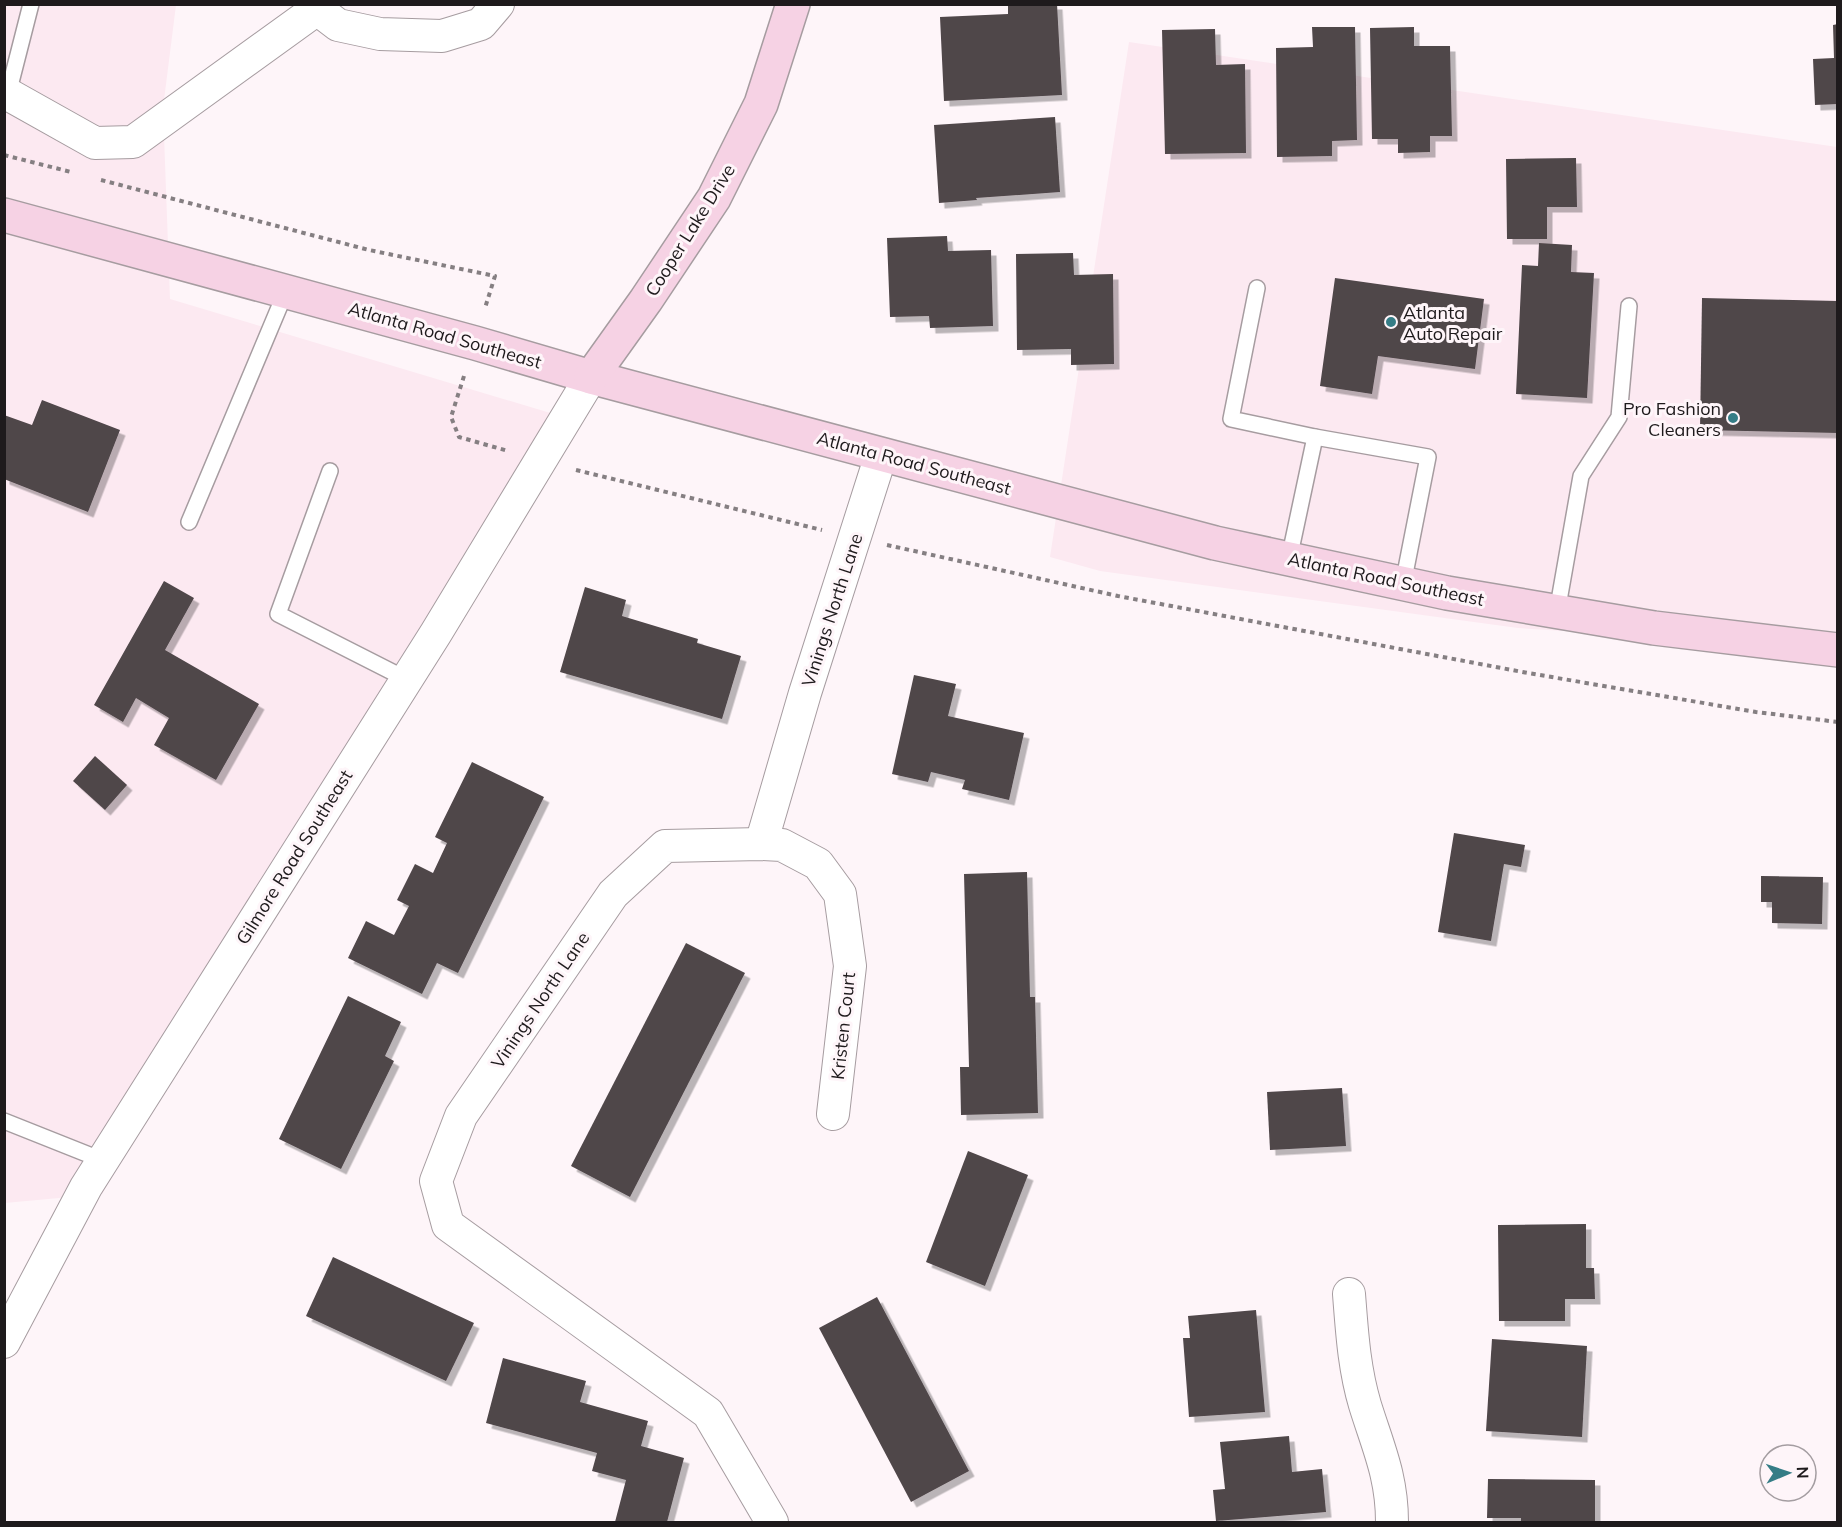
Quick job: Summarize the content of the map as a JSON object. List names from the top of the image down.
{
  "streets": {
    "main road": ["Cooper Lake Drive", "Atlanta Road Southeast"],
    "street": ["Vinings North Lane", "Gilmore Road Southeast", "Kristen Court"]
  },
  "crossings": [
    ["Cooper Lake Drive", "Atlanta Road Southeast"],
    ["Cooper Lake Drive", "Gilmore Road Southeast"],
    ["Atlanta Road Southeast", "Vinings North Lane"],
    ["Atlanta Road Southeast", "Gilmore Road Southeast"],
    ["Vinings North Lane", "Kristen Court"]
  ],
  "places": ["Atlanta Auto Repair", "Pro Fashion Cleaners"],
  "north": "right"
}
